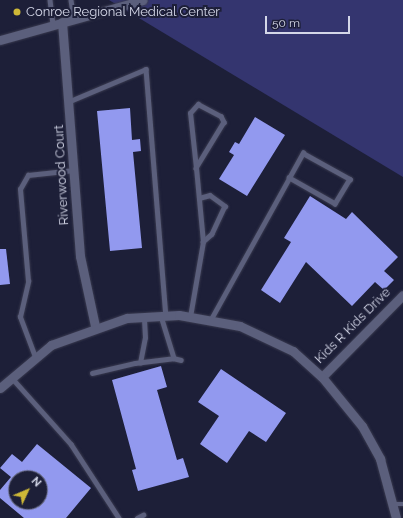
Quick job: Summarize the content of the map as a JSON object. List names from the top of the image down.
{
  "streets": {
    "street": ["Riverwood Court", "Kids R Kids Drive"]
  },
  "places": ["Conroe Regional Medical Center"],
  "scale_bar": "50 m",
  "north": "top right"
}
